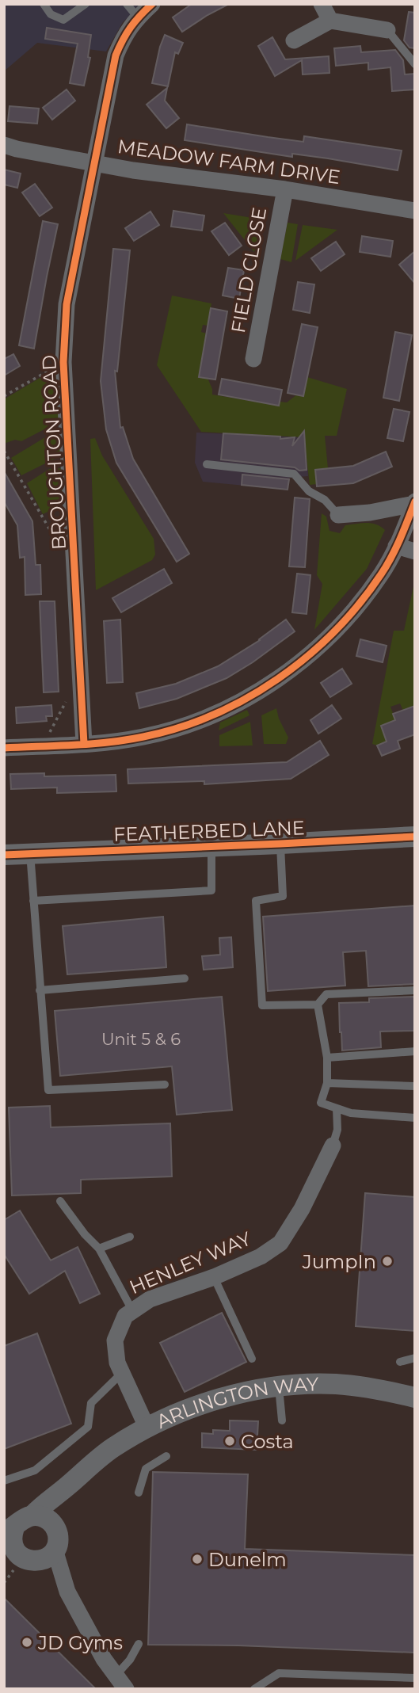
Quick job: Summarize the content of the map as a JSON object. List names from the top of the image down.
{
  "streets": {
    "street": [
      "MEADOW FARM DRIVE",
      "FIELD CLOSE",
      "BROUGHTON ROAD",
      "FEATHERBED LANE",
      "HENLEY WAY",
      "ARLINGTON WAY"
    ]
  },
  "crossings": [
    ["MEADOW FARM DRIVE", "FIELD CLOSE"],
    ["MEADOW FARM DRIVE", "BROUGHTON ROAD"],
    ["HENLEY WAY", "ARLINGTON WAY"]
  ],
  "places": [
    "JumpIn",
    "Costa",
    "Dunelm",
    "JD Gyms"
  ],
  "house_numbers": ["Unit 5 & 6"]
}
